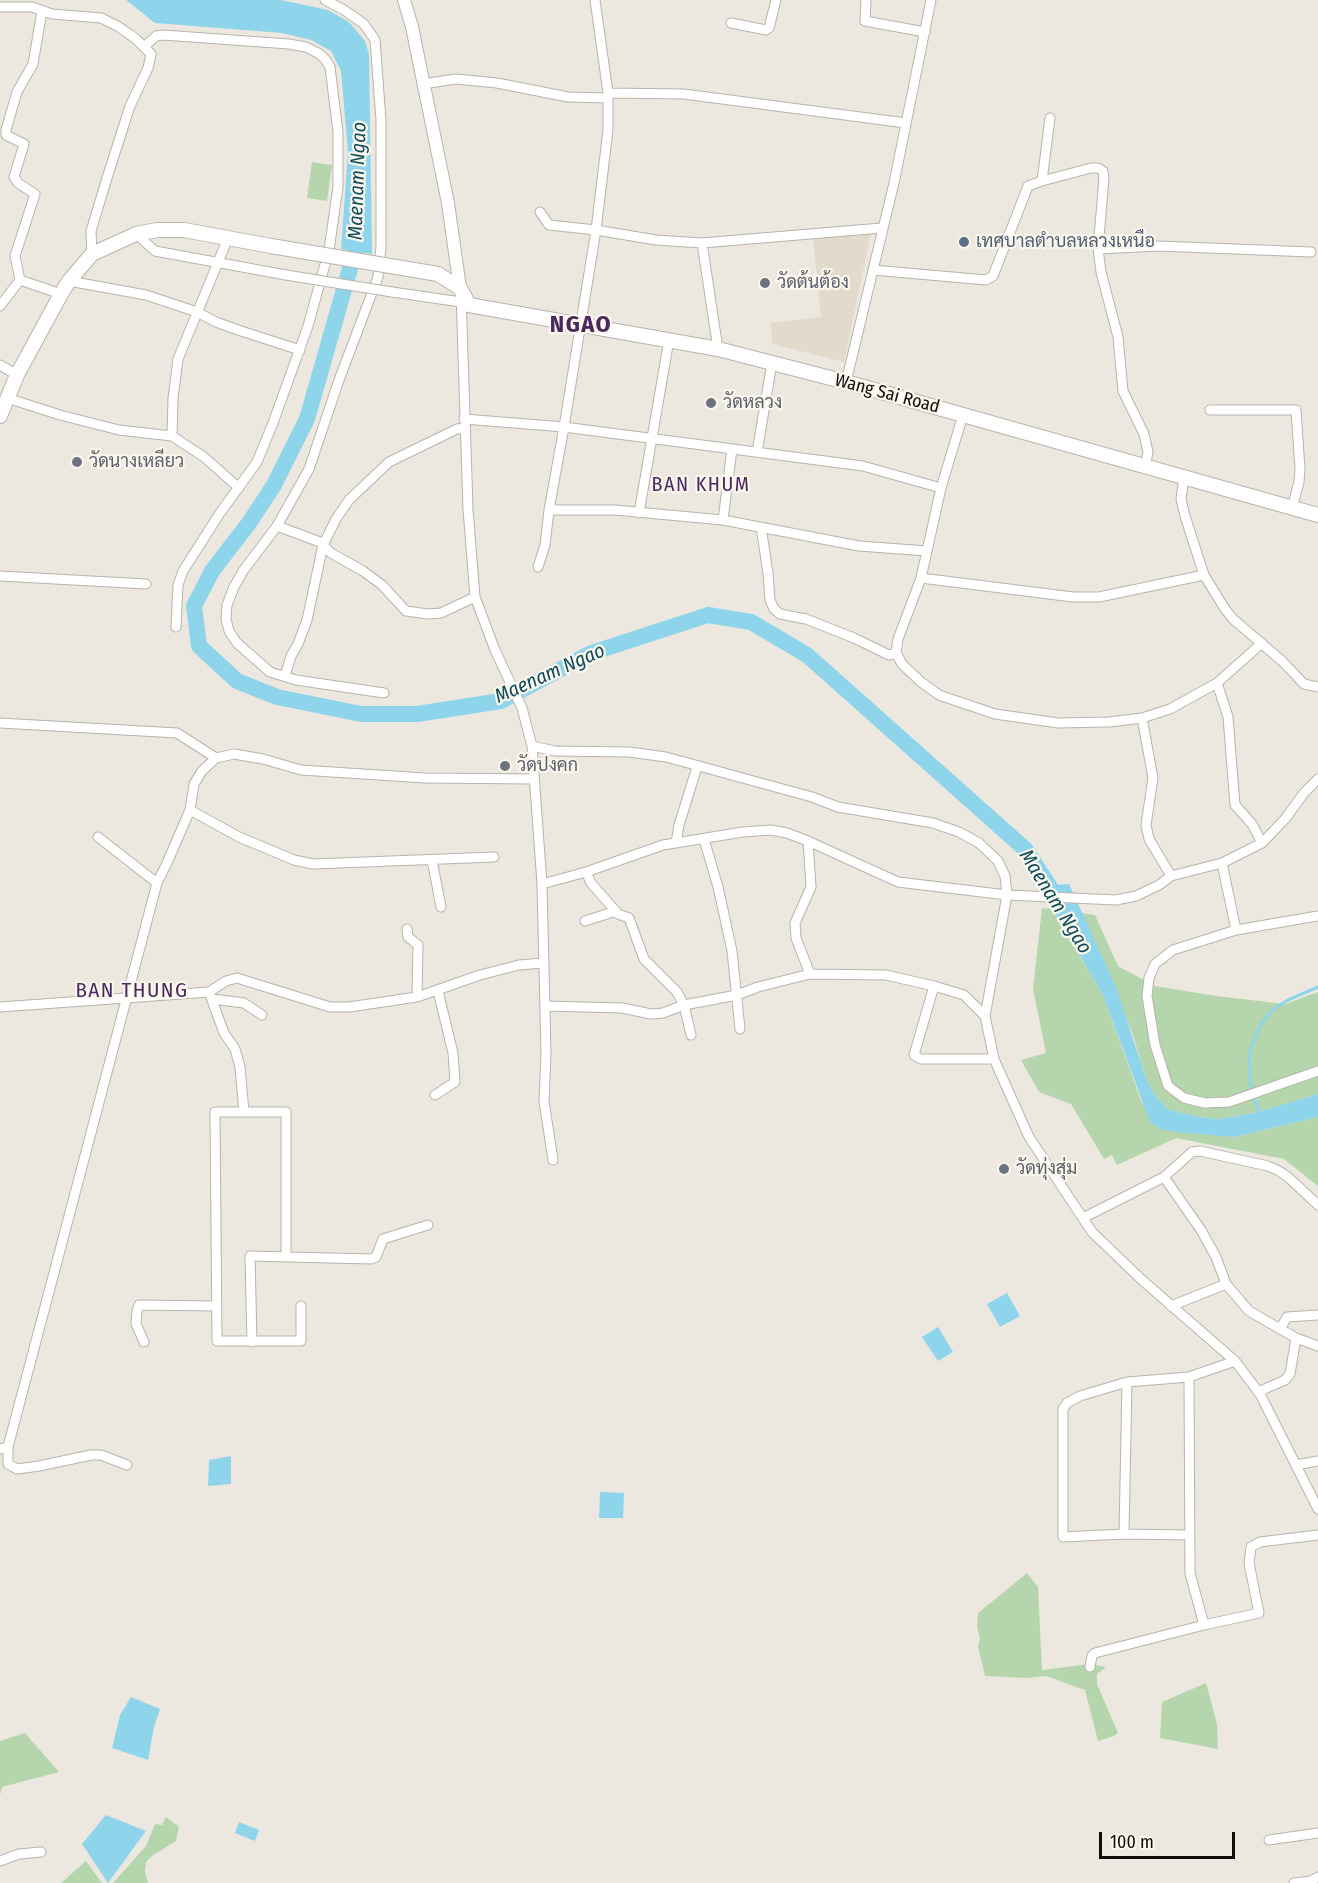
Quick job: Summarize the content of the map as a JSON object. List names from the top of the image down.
{
  "streets": {
    "main road": ["Wang Sai Road"]
  },
  "districts": ["NGAO", "BAN KHUM", "BAN THUNG"],
  "water": ["Maenam Ngao"],
  "places": [
    "เทศบาลตำบลหลวงเหนือ",
    "วัดต้นต้อง",
    "วัดหลวง",
    "วัดนางเหลียว",
    "วัดปงคก",
    "วัดทุ่งสุ่ม"
  ],
  "scale_bar": "100 m"
}
